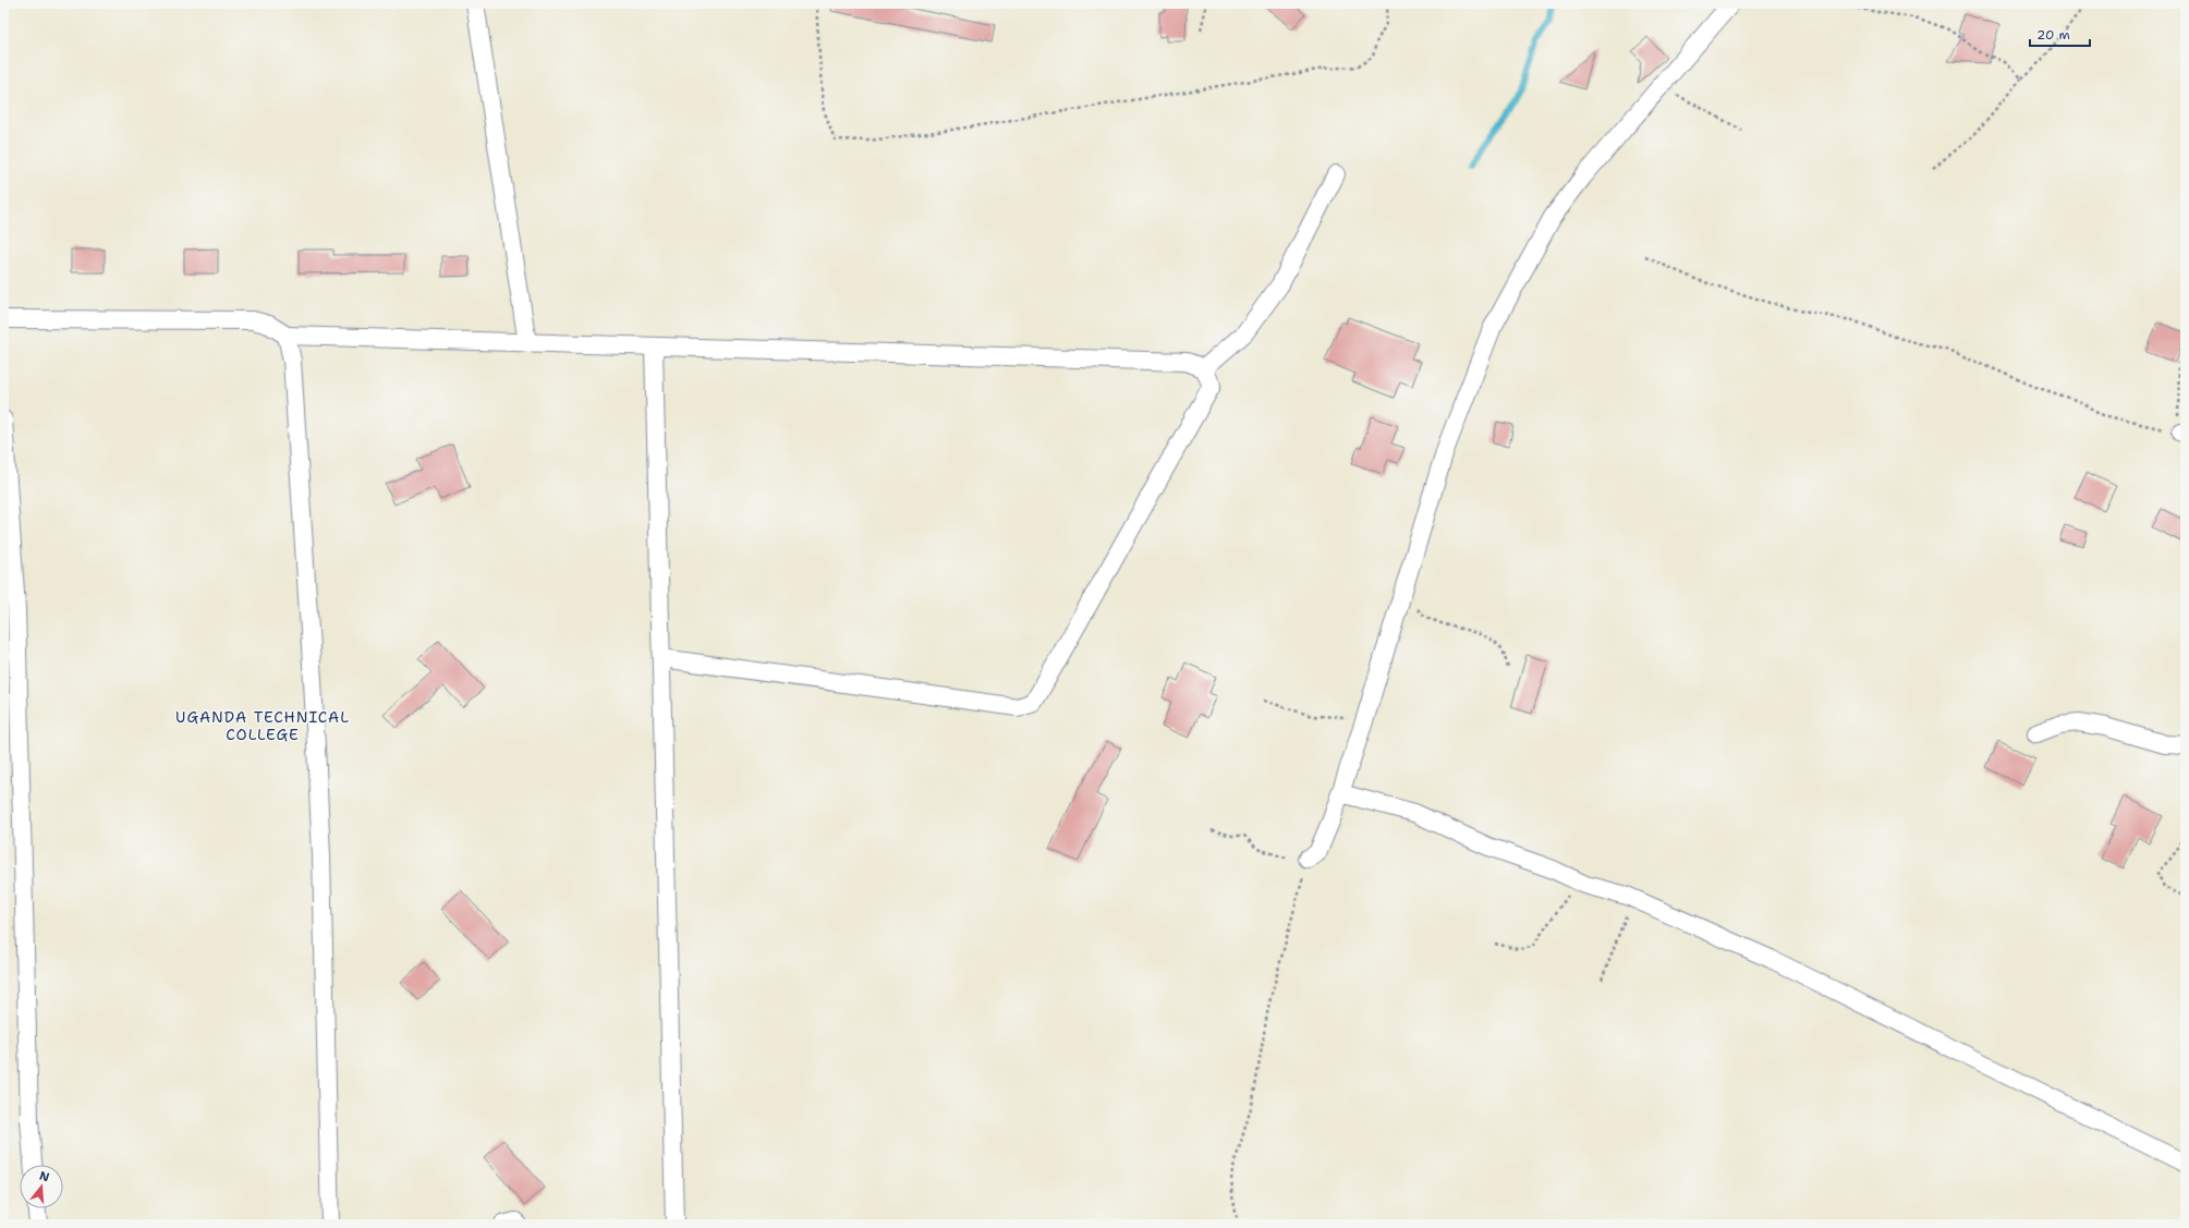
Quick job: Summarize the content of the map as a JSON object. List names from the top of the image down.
{
  "districts": ["UGANDA TECHNICAL COLLEGE"],
  "scale_bar": "20 m",
  "north": "top"
}
